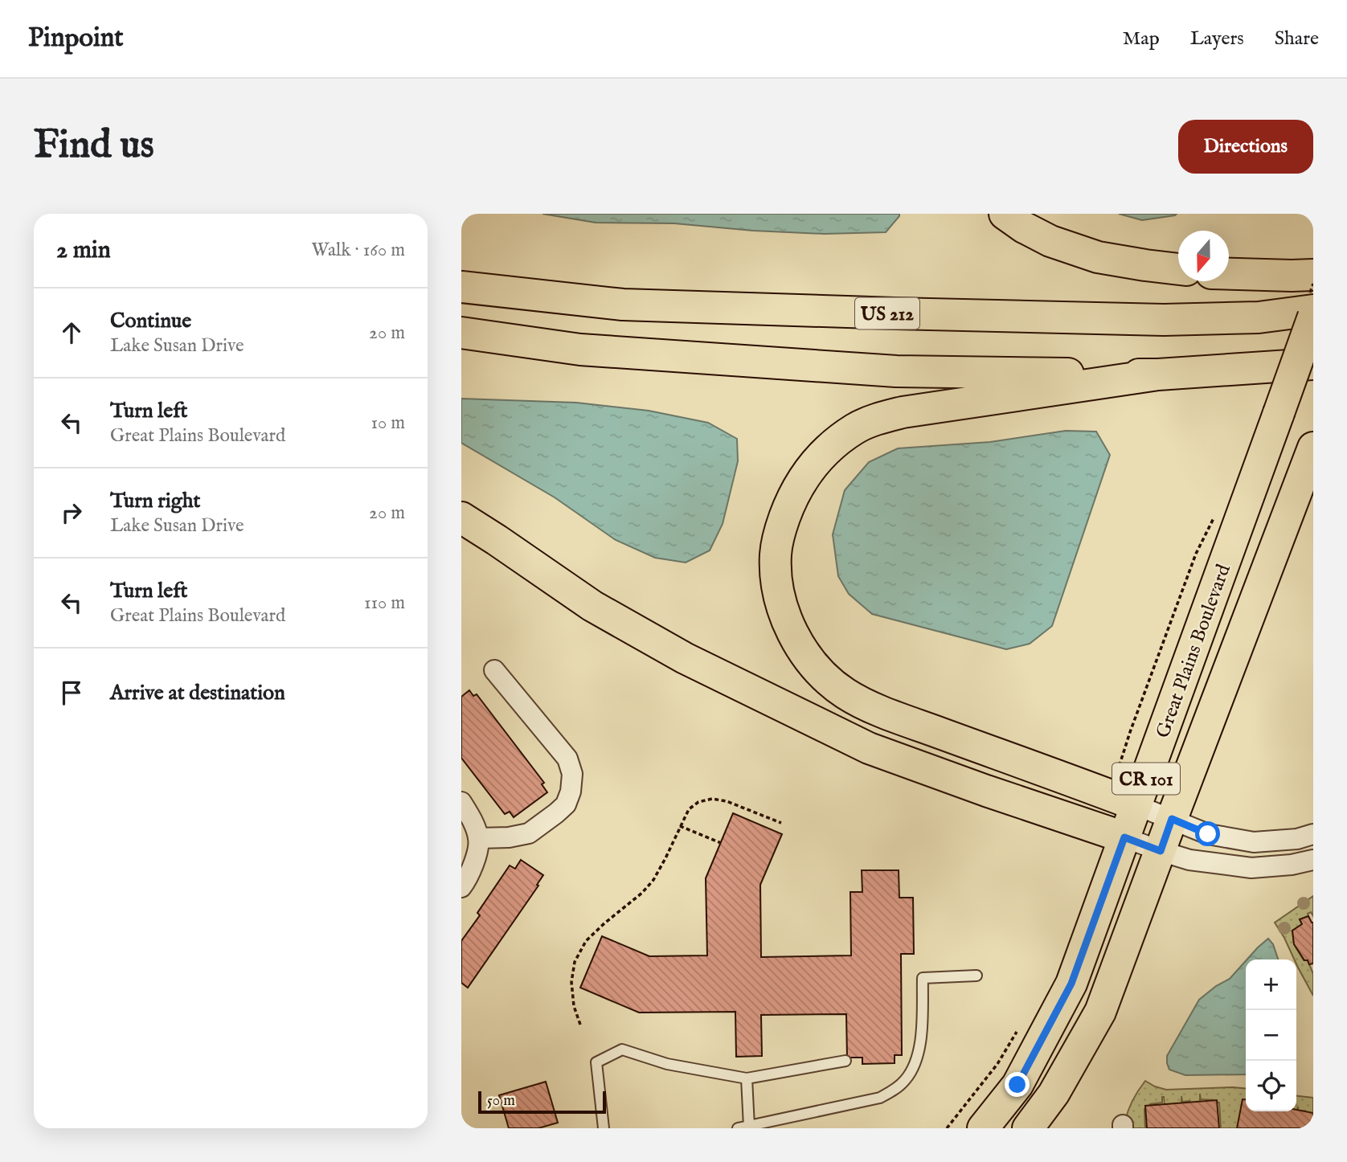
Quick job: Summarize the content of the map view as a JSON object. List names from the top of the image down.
{
  "streets": {
    "main road": ["US 212", "Great Plains Boulevard", "CR 101"]
  },
  "scale_bar": "50 m",
  "north": "bottom",
  "page": {
    "header": "Pinpoint",
    "nav": ["Map", "Layers", "Share"],
    "buttons": "Directions",
    "title": "Find us",
    "heading": ["2 min", "Walk · 160 m"],
    "list": [
      ["Continue", "Lake Susan Drive", "20 m"],
      ["Turn left", "Great Plains Boulevard", "10 m"],
      ["Turn right", "Lake Susan Drive", "20 m"],
      ["Turn left", "Great Plains Boulevard", "110 m"],
      "Arrive at destination"
    ],
    "map_buttons": ["+", "−"],
    "scale": "50 m"
  }
}
